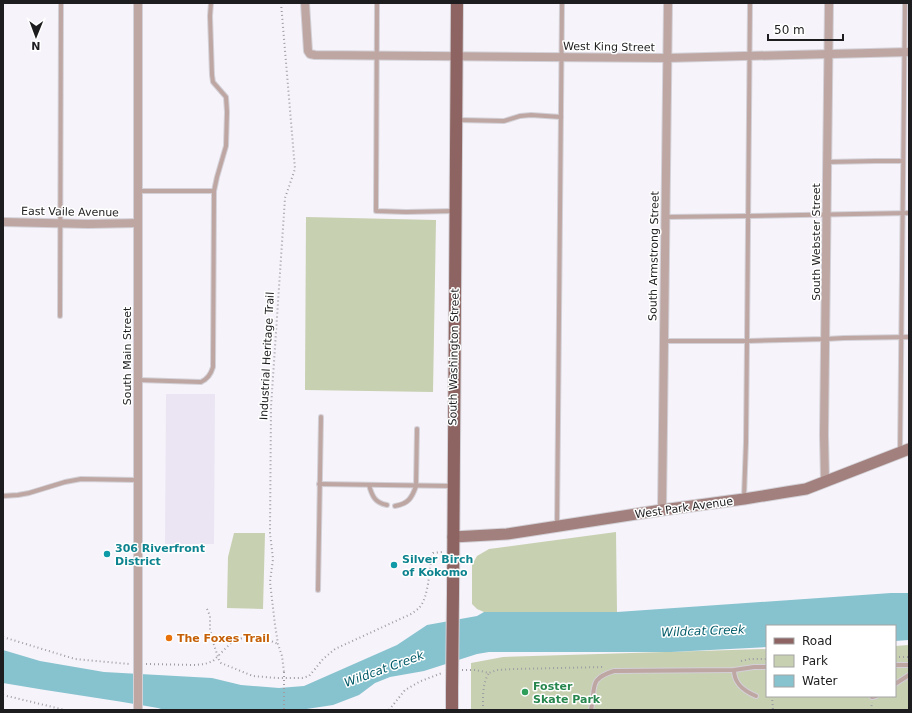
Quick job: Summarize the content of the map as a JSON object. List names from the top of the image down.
{
  "streets": {
    "main road": ["South Washington Street", "West Park Avenue"],
    "street": [
      "West King Street",
      "East Vaile Avenue",
      "South Webster Street",
      "South Armstrong Street",
      "South Main Street"
    ],
    "path": ["Industrial Heritage Trail"]
  },
  "crossings": [
    ["West King Street", "South Webster Street"],
    ["West King Street", "South Armstrong Street"],
    ["West King Street", "South Washington Street"],
    ["East Vaile Avenue", "South Main Street"],
    ["South Webster Street", "West Park Avenue"],
    ["South Armstrong Street", "West Park Avenue"],
    ["South Washington Street", "West Park Avenue"]
  ],
  "water": ["Wildcat Creek"],
  "places": [
    "306 Riverfront District",
    "Silver Birch of Kokomo",
    "The Foxes Trail",
    "Foster Skate Park"
  ],
  "legend": ["Road", "Park", "Water"],
  "scale_bar": "50 m",
  "north": "bottom"
}
